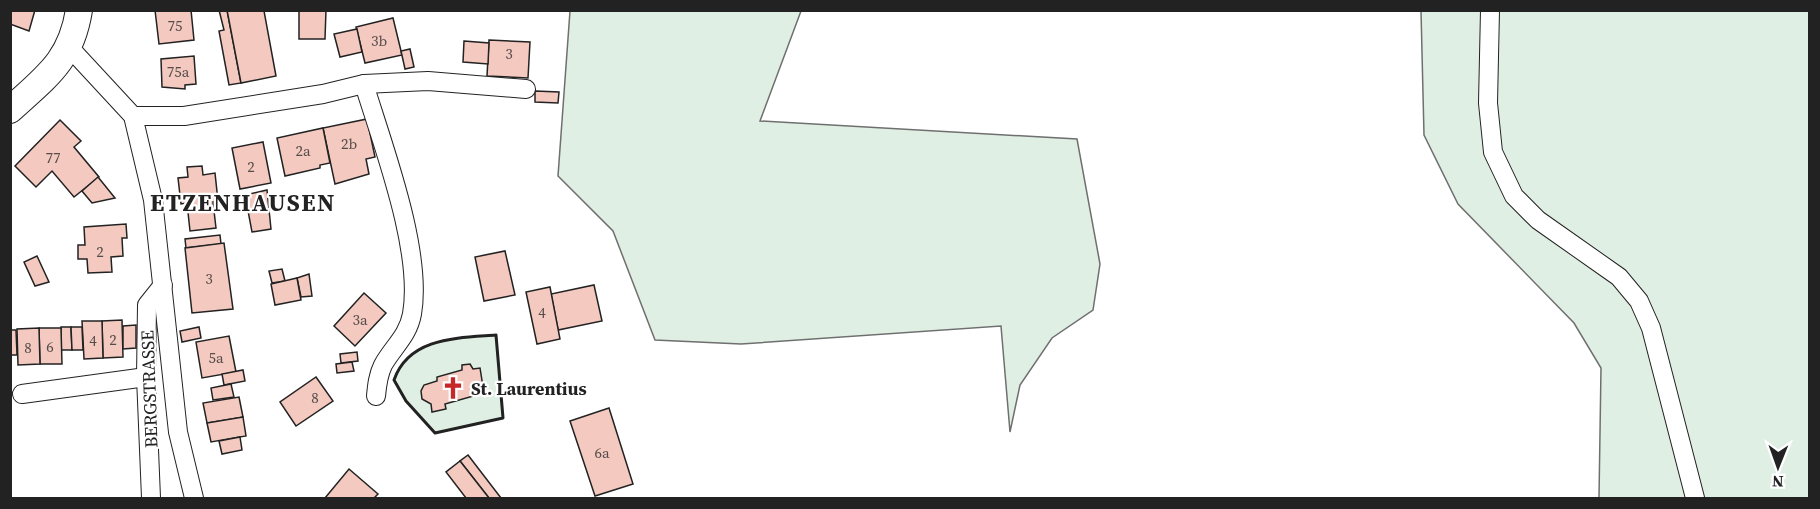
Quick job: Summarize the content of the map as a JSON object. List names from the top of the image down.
{
  "streets": {
    "street": ["BERGSTRASSE"]
  },
  "districts": ["ETZENHAUSEN"],
  "places": {
    "church": ["St. Laurentius"]
  },
  "house_numbers": [
    "75",
    "3b",
    "3",
    "75a",
    "2b",
    "2a",
    "77",
    "2",
    "2",
    "3",
    "4",
    "3a",
    "2",
    "4",
    "6",
    "8",
    "5a",
    "8",
    "6a"
  ],
  "north": "bottom"
}
